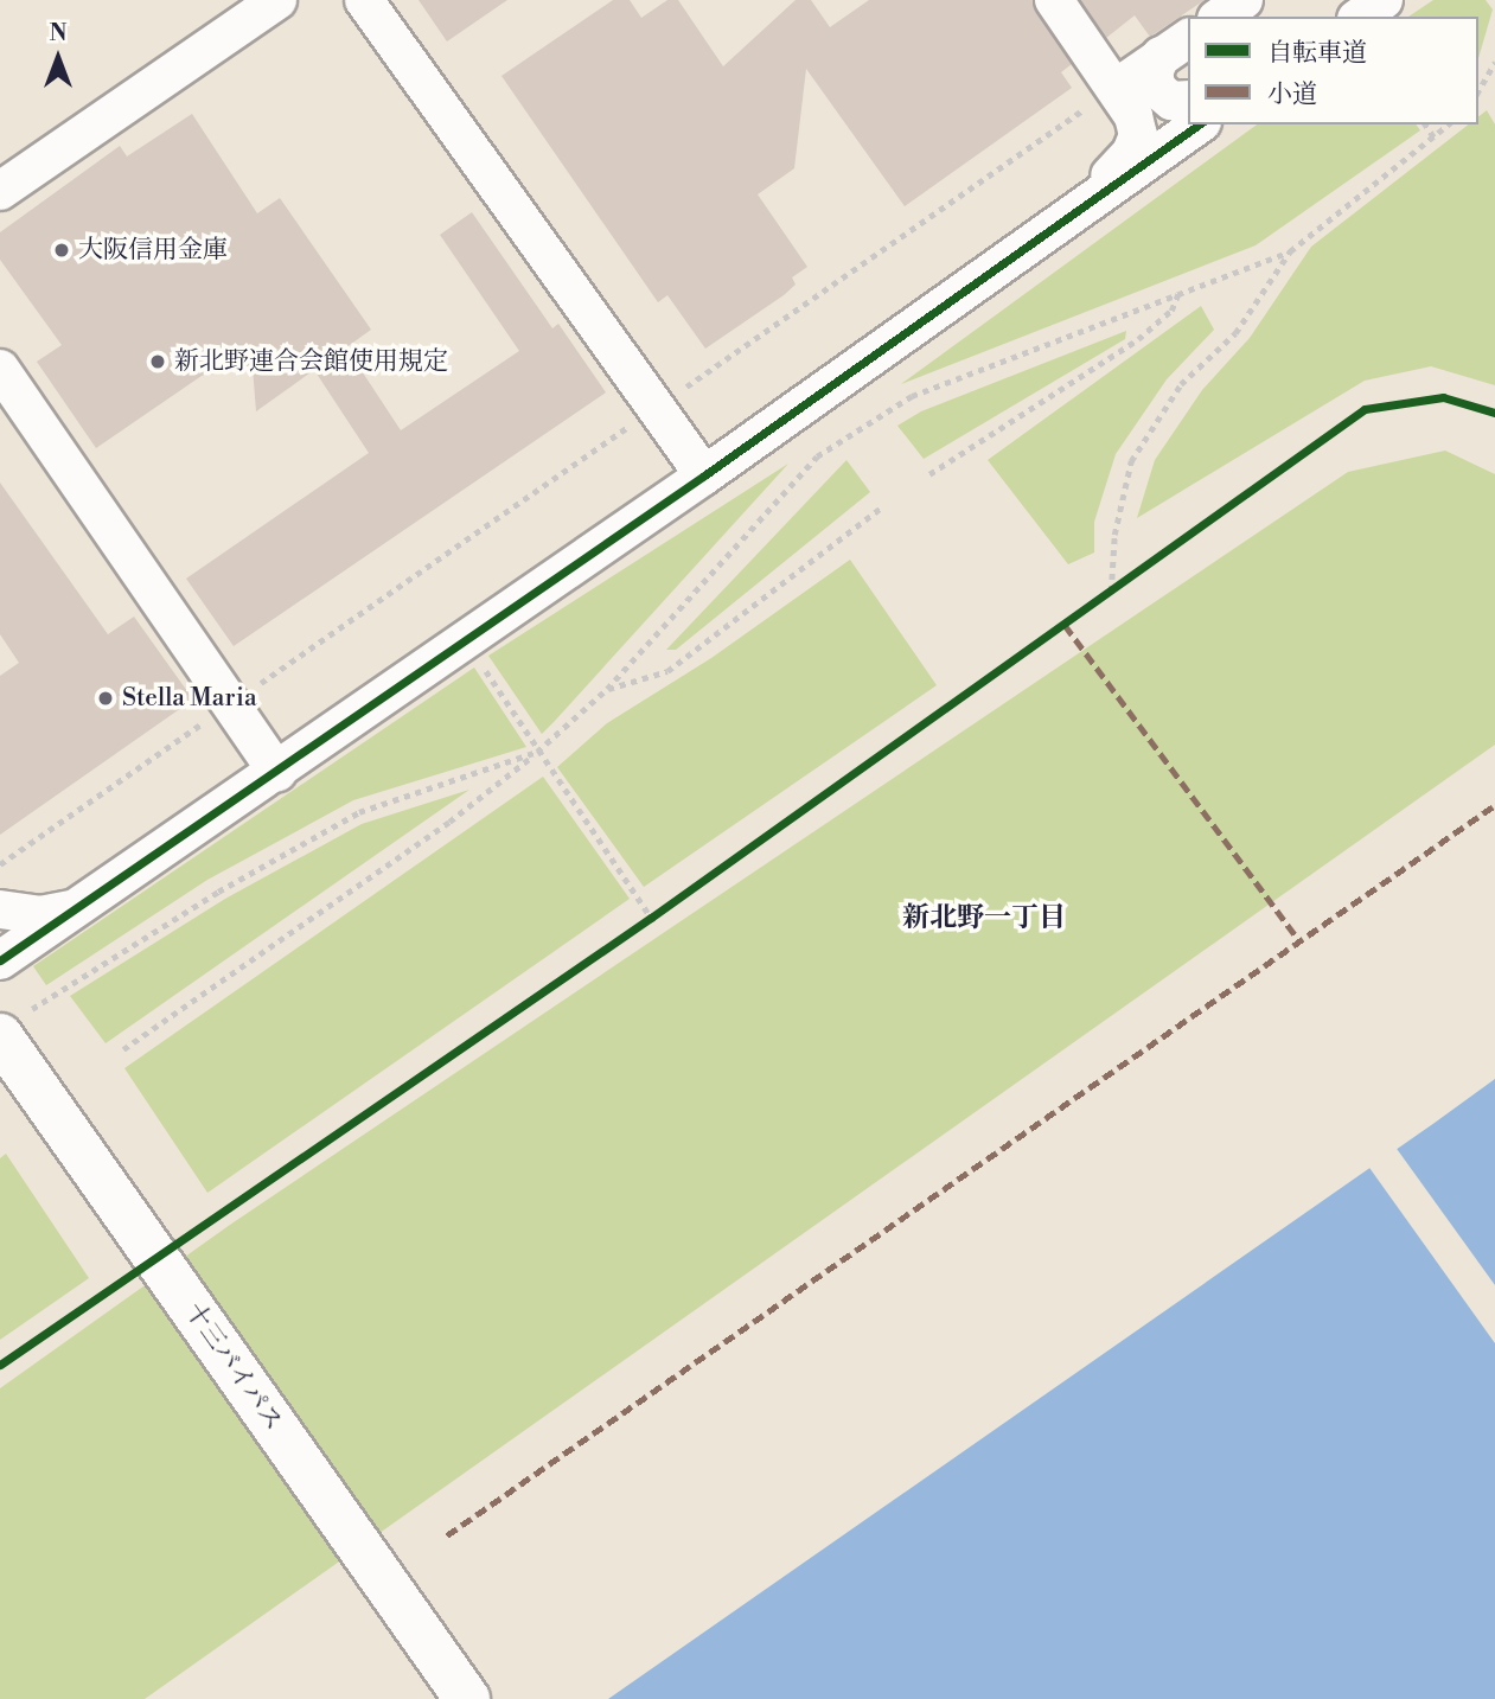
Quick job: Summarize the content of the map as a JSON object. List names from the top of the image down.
{
  "streets": {
    "highway": ["十三バイパス"]
  },
  "districts": ["新北野一丁目"],
  "places": ["大阪信用金庫", "新北野連合会館使用規定", "Stella Maria"],
  "legend": ["自転車道", "小道"],
  "north": "top"
}
